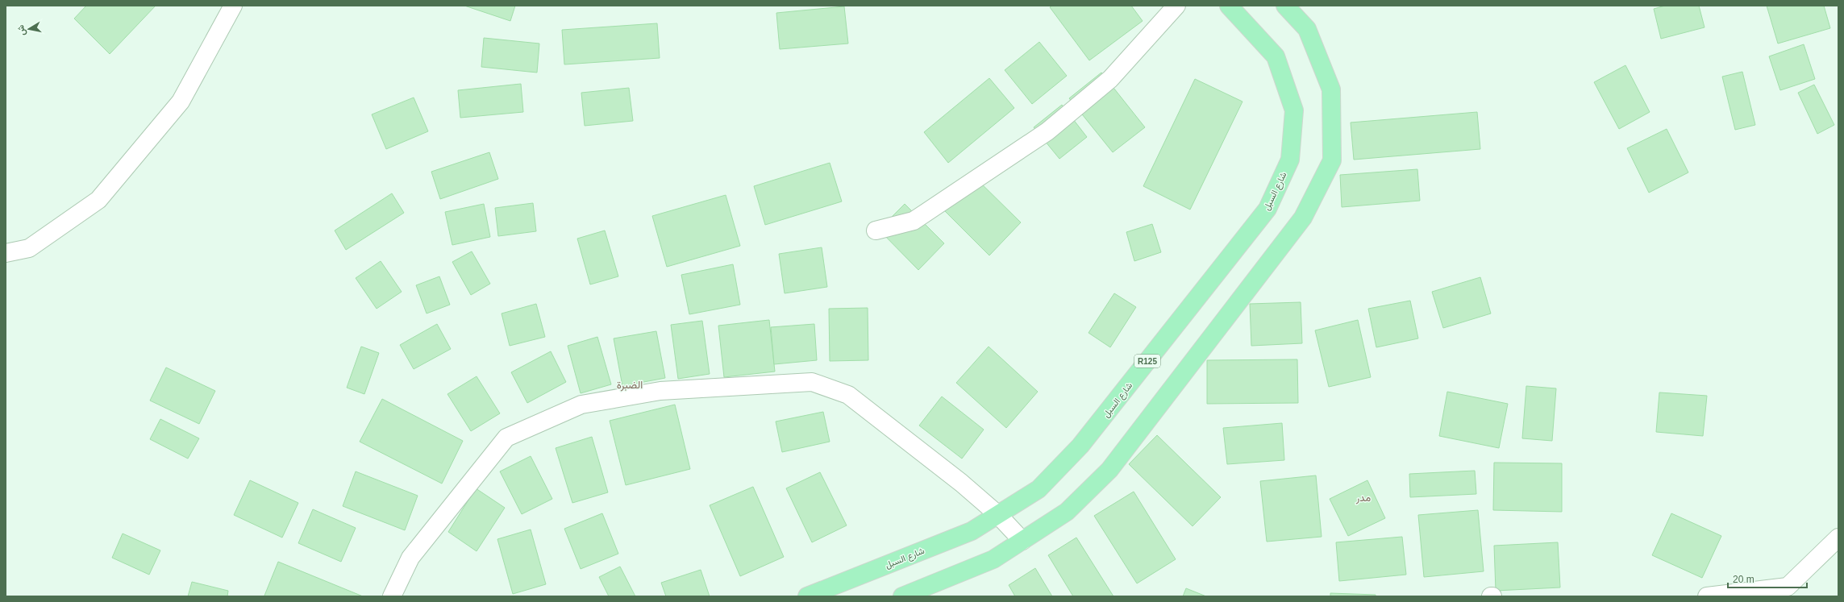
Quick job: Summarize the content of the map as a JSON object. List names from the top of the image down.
{
  "streets": {
    "main road": ["شارع السبل", "R125"]
  },
  "districts": ["الضبرة", "مدر"],
  "scale_bar": "20 m",
  "north": "left"
}
